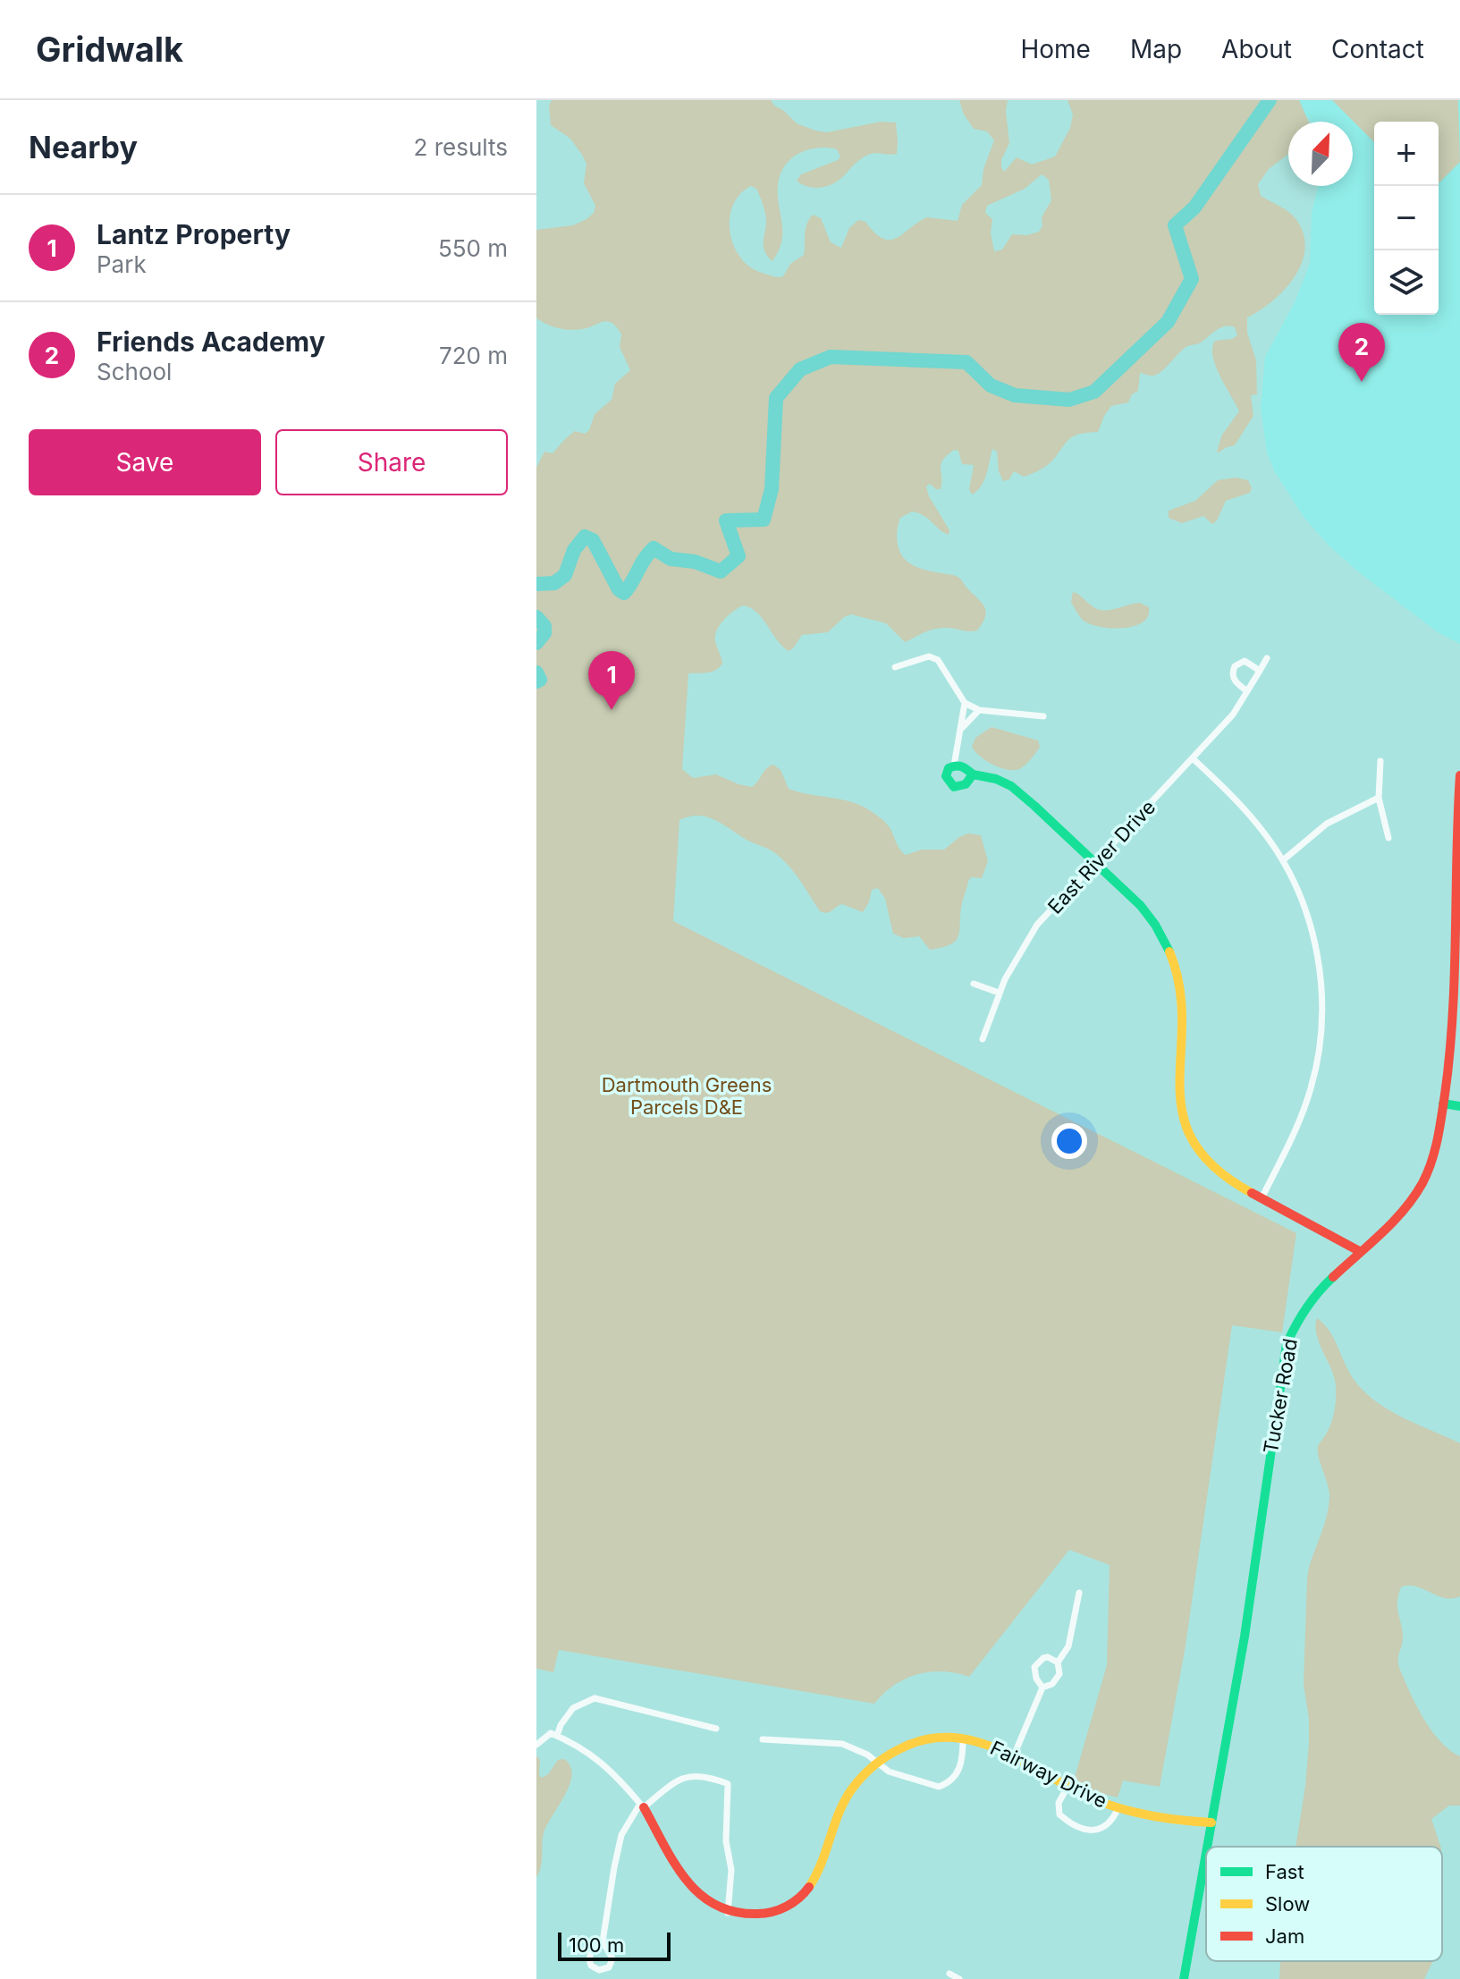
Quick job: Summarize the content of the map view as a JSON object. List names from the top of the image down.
{
  "streets": {
    "street": ["East River Drive", "Tucker Road", "Fairway Drive"]
  },
  "crossings": [
    ["Tucker Road", "Fairway Drive"]
  ],
  "parks": ["Dartmouth Greens Parcels D&E"],
  "legend": ["Fast", "Slow", "Jam"],
  "scale_bar": "100 m",
  "north": "top right",
  "page": {
    "header": "Gridwalk",
    "nav": [
      "Home",
      "Map",
      "About",
      "Contact"
    ],
    "heading": ["Nearby", "2 results"],
    "map_buttons": ["+", "−"],
    "list": [
      {
        "mark": "1",
        "name": "Lantz Property",
        "note": "Park",
        "value": "550 m"
      },
      {
        "mark": "2",
        "name": "Friends Academy",
        "note": "School",
        "value": "720 m"
      }
    ],
    "pins": ["2", "1"],
    "buttons": ["Save", "Share"],
    "scale": "100 m"
  }
}
